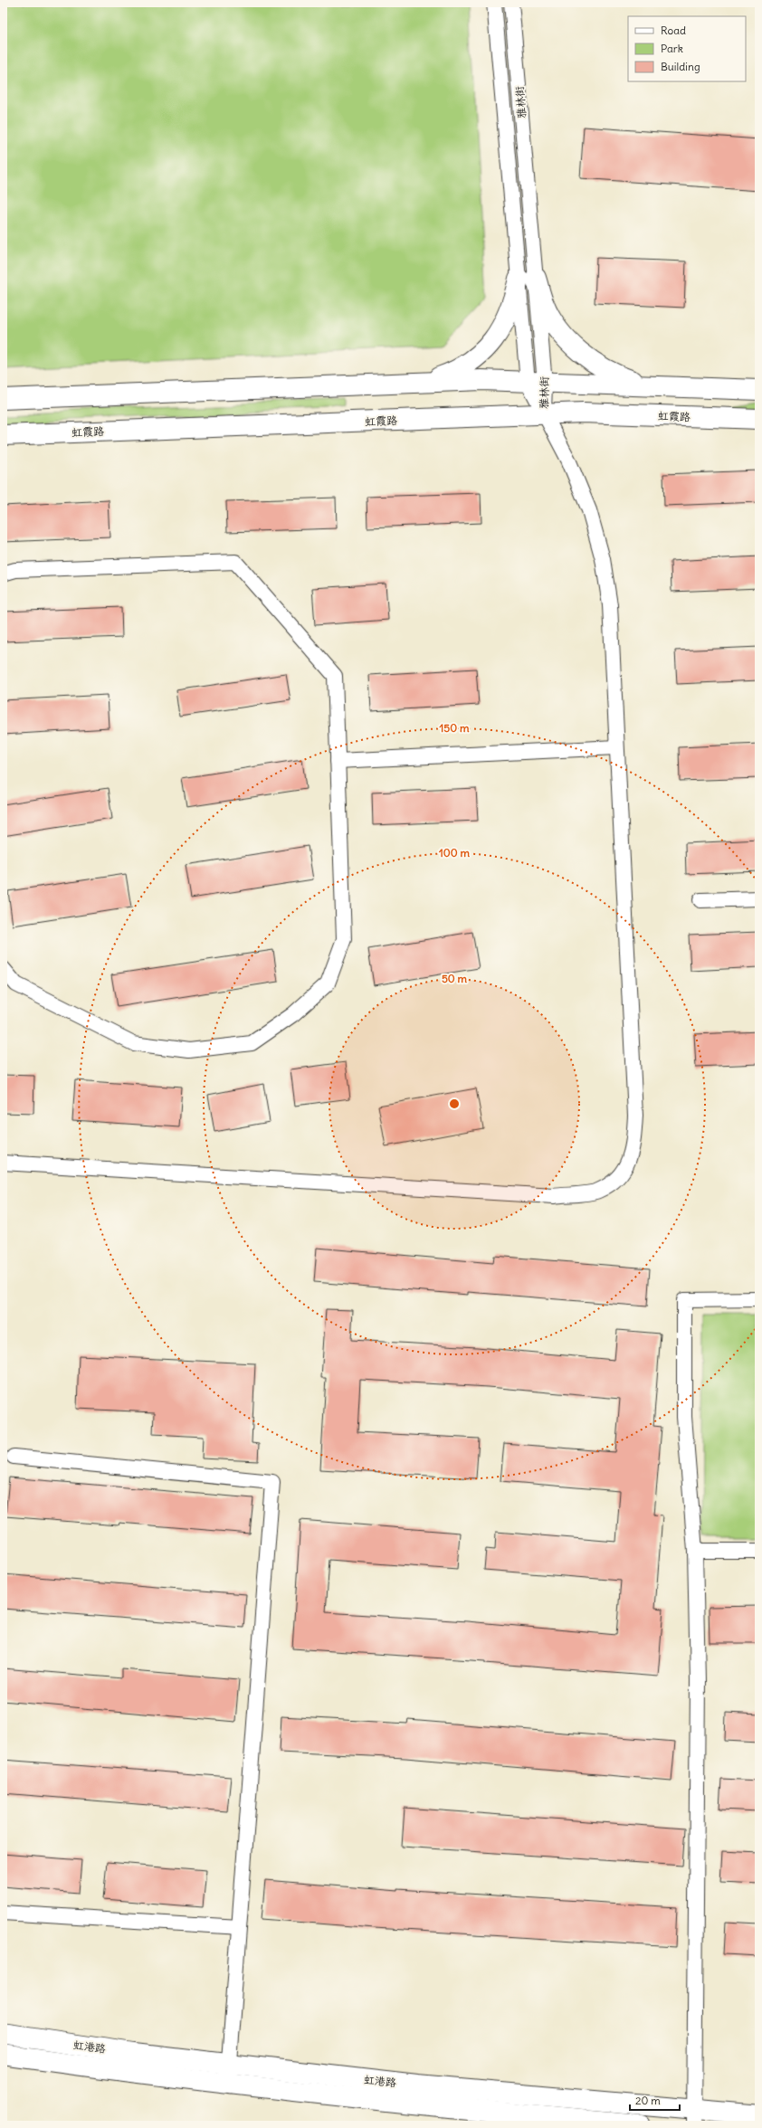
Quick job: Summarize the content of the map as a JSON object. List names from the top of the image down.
{
  "streets": {
    "main road": ["虹霞路", "虹港路"],
    "street": ["雅林街"]
  },
  "crossings": [
    ["雅林街", "虹霞路"]
  ],
  "legend": ["Road", "Park", "Building"],
  "scale_bar": "20 m",
  "rings": ["150 m", "100 m", "50 m"]
}
